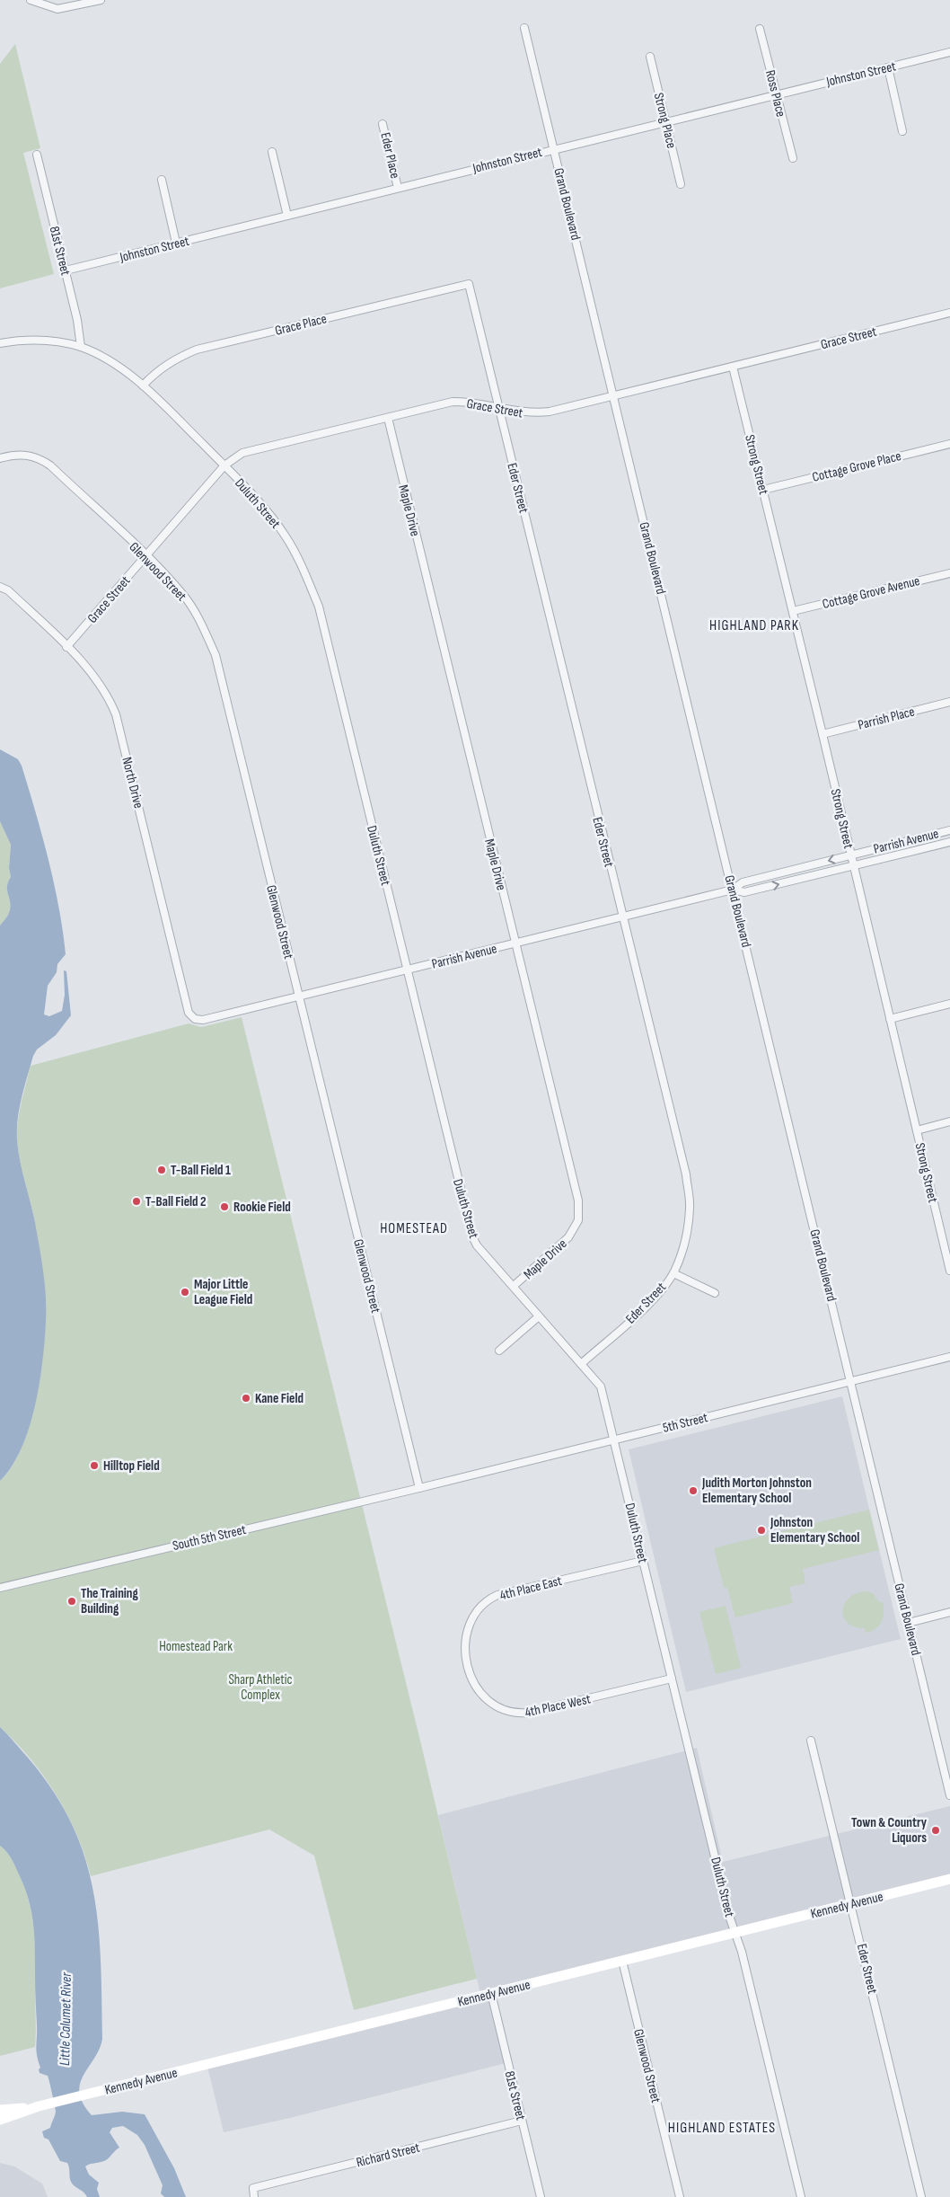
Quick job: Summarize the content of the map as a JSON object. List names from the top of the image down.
{
  "streets": {
    "street": [
      "Johnston Street",
      "Ross Place",
      "Strong Place",
      "Eder Place",
      "Grand Boulevard",
      "81st Street",
      "Grace Place",
      "Grace Street",
      "Strong Street",
      "Cottage Grove Place",
      "Eder Street",
      "Duluth Street",
      "Maple Drive",
      "Glenwood Street",
      "Cottage Grove Avenue",
      "Parrish Place",
      "North Drive",
      "Parrish Avenue",
      "5th Street",
      "South 5th Street",
      "4th Place East",
      "4th Place West",
      "Kennedy Avenue",
      "Richard Street"
    ]
  },
  "crossings": [
    ["Johnston Street", "Ross Place"],
    ["Johnston Street", "Strong Place"],
    ["Johnston Street", "Eder Place"],
    ["Johnston Street", "Grand Boulevard"],
    ["Johnston Street", "81st Street"],
    ["Grand Boulevard", "Grace Street"],
    ["Grand Boulevard", "Parrish Avenue"],
    ["Grand Boulevard", "5th Street"],
    ["81st Street", "Duluth Street"],
    ["81st Street", "Kennedy Avenue"],
    ["81st Street", "Richard Street"],
    ["Grace Place", "Eder Street"],
    ["Grace Place", "Duluth Street"],
    ["Grace Street", "Strong Street"],
    ["Grace Street", "Eder Street"],
    ["Grace Street", "Duluth Street"],
    ["Grace Street", "Maple Drive"],
    ["Grace Street", "Glenwood Street"],
    ["Grace Street", "North Drive"],
    ["Strong Street", "Cottage Grove Place"],
    ["Strong Street", "Cottage Grove Avenue"],
    ["Strong Street", "Parrish Place"],
    ["Strong Street", "Parrish Avenue"],
    ["Eder Street", "Duluth Street"],
    ["Eder Street", "Parrish Avenue"],
    ["Eder Street", "Kennedy Avenue"],
    ["Duluth Street", "Maple Drive"],
    ["Duluth Street", "Parrish Avenue"],
    ["Duluth Street", "5th Street"],
    ["Duluth Street", "4th Place East"],
    ["Duluth Street", "4th Place West"],
    ["Duluth Street", "Kennedy Avenue"],
    ["Maple Drive", "Parrish Avenue"],
    ["Glenwood Street", "Parrish Avenue"],
    ["Glenwood Street", "5th Street"],
    ["Glenwood Street", "South 5th Street"],
    ["Glenwood Street", "Kennedy Avenue"],
    ["North Drive", "Parrish Avenue"],
    ["5th Street", "South 5th Street"],
    ["4th Place East", "4th Place West"]
  ],
  "districts": ["HIGHLAND PARK", "HOMESTEAD", "HIGHLAND ESTATES"],
  "water": ["Little Calumet River"],
  "parks": ["Homestead Park", "Sharp Athletic Complex"],
  "places": [
    "T-Ball Field 1",
    "T-Ball Field 2",
    "Rookie Field",
    "Major Little League Field",
    "Kane Field",
    "Hilltop Field",
    "Judith Morton Johnston Elementary School",
    "Johnston Elementary School",
    "The Training Building",
    "Town & Country Liquors"
  ]
}
